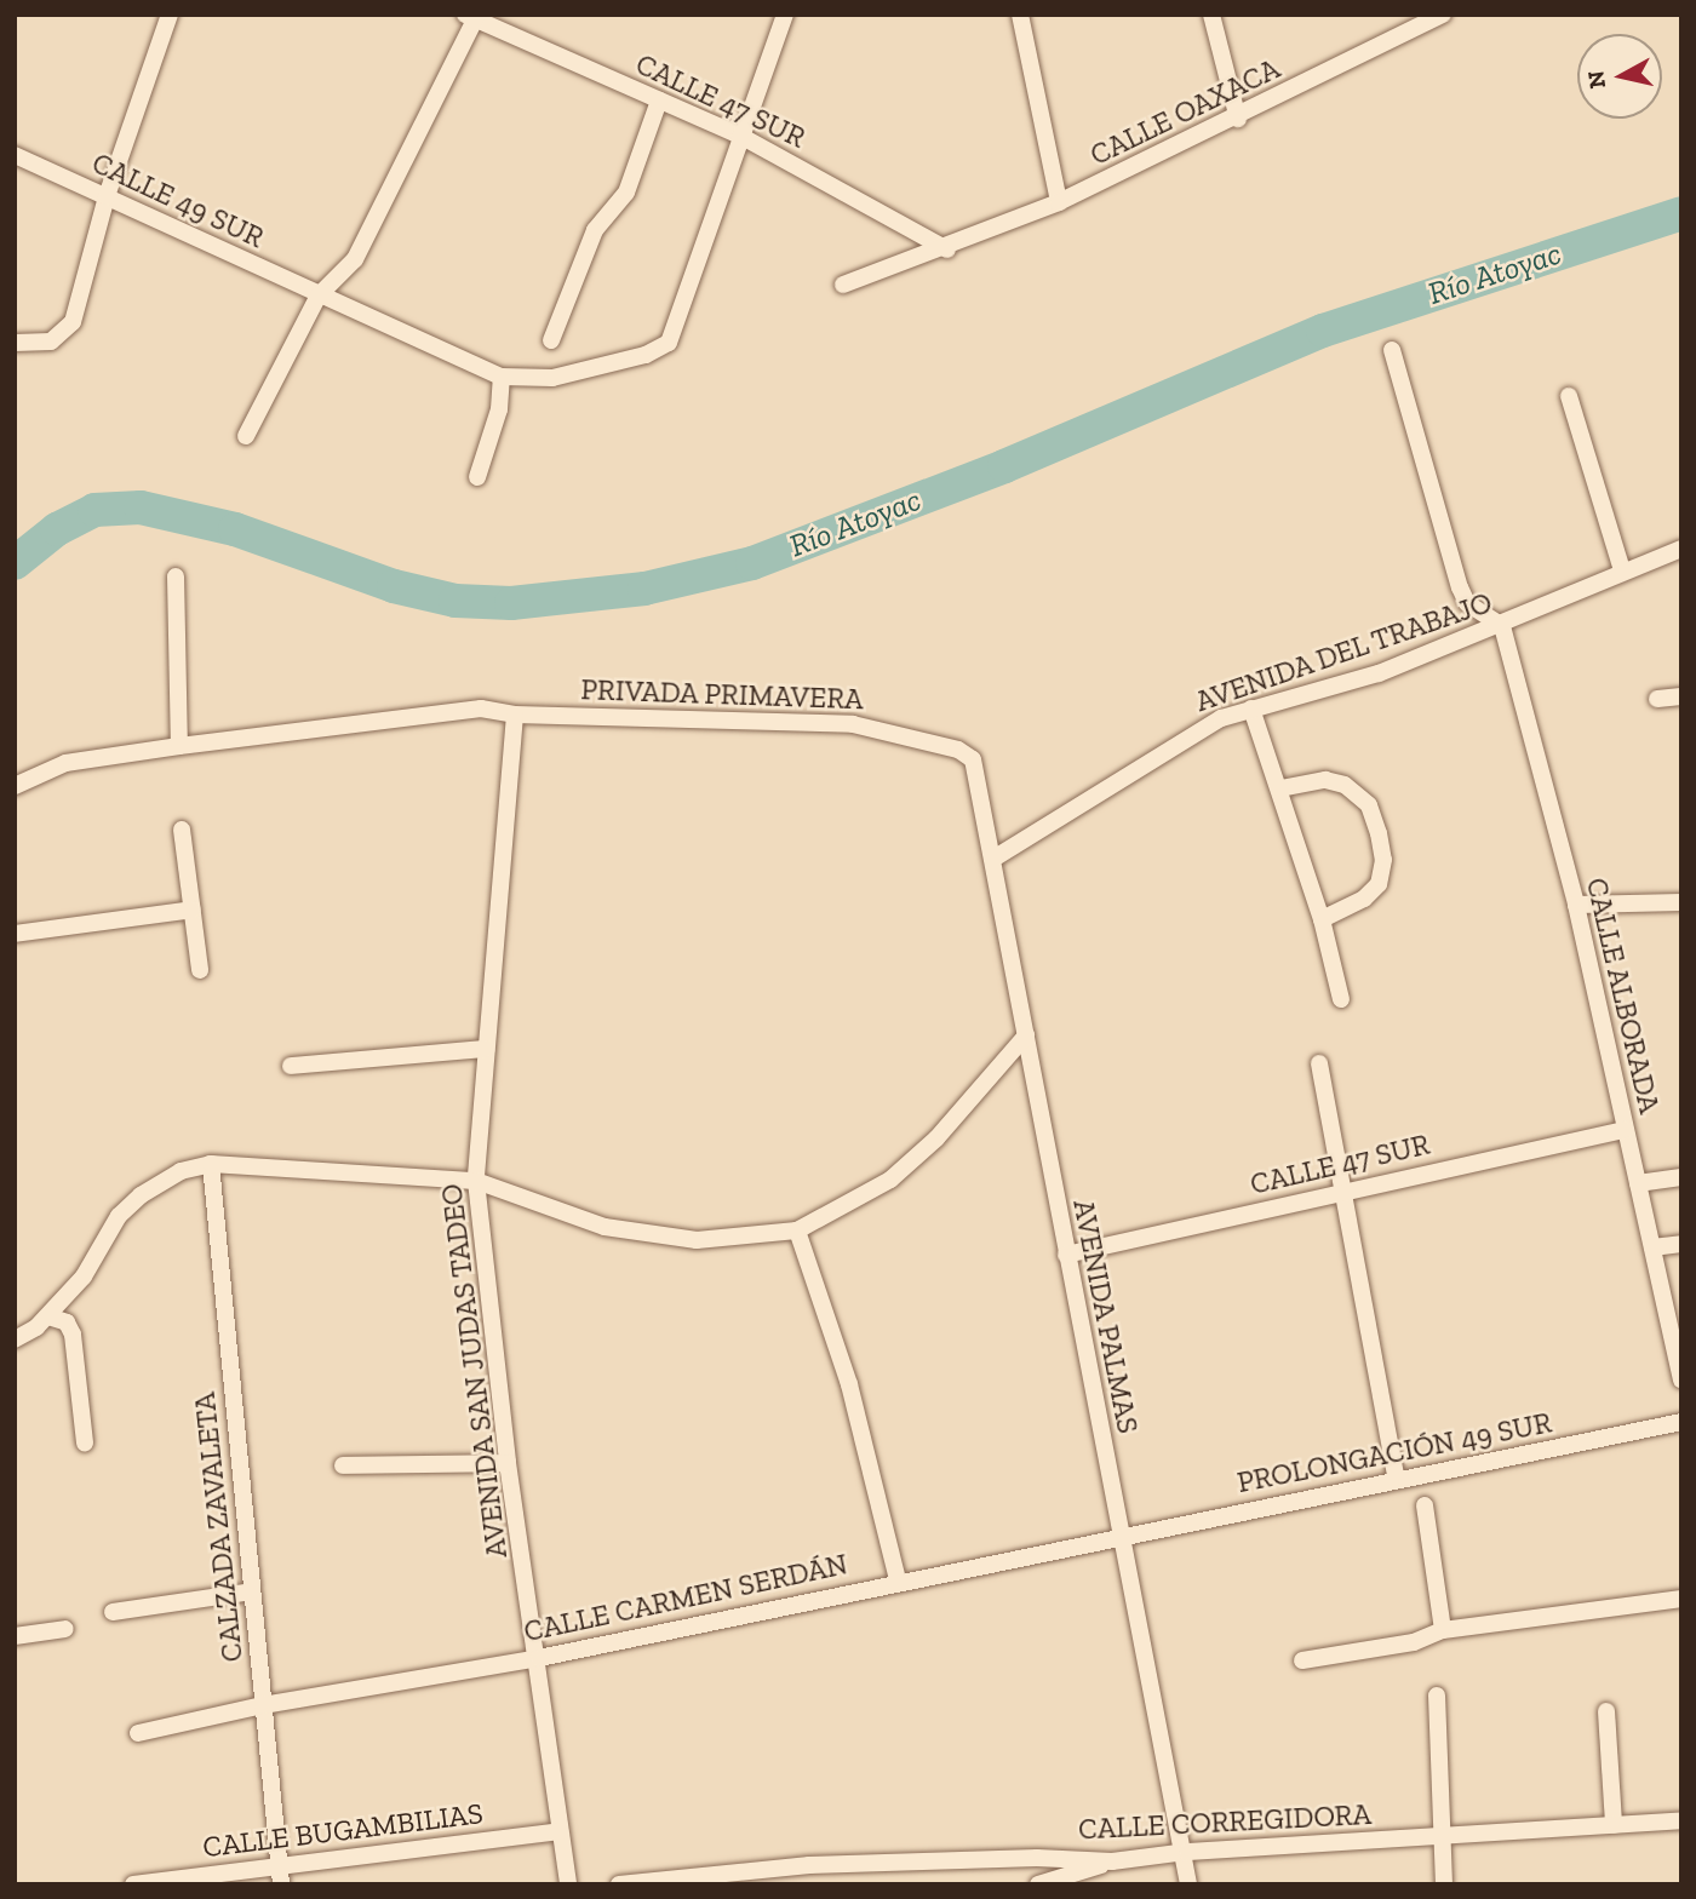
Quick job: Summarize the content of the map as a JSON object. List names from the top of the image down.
{
  "streets": {
    "street": [
      "CALLE 47 SUR",
      "CALLE OAXACA",
      "CALLE 49 SUR",
      "AVENIDA DEL TRABAJO",
      "PRIVADA PRIMAVERA",
      "CALLE ALBORADA",
      "AVENIDA PALMAS",
      "AVENIDA SAN JUDAS TADEO",
      "PROLONGACIÓN 49 SUR",
      "CALZADA ZAVALETA",
      "CALLE CARMEN SERDÁN",
      "CALLE CORREGIDORA",
      "CALLE BUGAMBILIAS"
    ]
  },
  "crossings": [
    ["CALLE 47 SUR", "CALLE OAXACA"],
    ["CALLE 47 SUR", "CALLE ALBORADA"],
    ["CALLE 47 SUR", "AVENIDA PALMAS"],
    ["AVENIDA DEL TRABAJO", "CALLE ALBORADA"],
    ["AVENIDA DEL TRABAJO", "AVENIDA PALMAS"],
    ["PRIVADA PRIMAVERA", "AVENIDA PALMAS"],
    ["PRIVADA PRIMAVERA", "AVENIDA SAN JUDAS TADEO"],
    ["AVENIDA PALMAS", "PROLONGACIÓN 49 SUR"],
    ["AVENIDA PALMAS", "CALLE CARMEN SERDÁN"],
    ["AVENIDA PALMAS", "CALLE CORREGIDORA"],
    ["AVENIDA SAN JUDAS TADEO", "CALLE CARMEN SERDÁN"],
    ["AVENIDA SAN JUDAS TADEO", "CALLE BUGAMBILIAS"],
    ["PROLONGACIÓN 49 SUR", "CALLE CARMEN SERDÁN"],
    ["CALZADA ZAVALETA", "CALLE CARMEN SERDÁN"],
    ["CALZADA ZAVALETA", "CALLE BUGAMBILIAS"]
  ],
  "water": ["Río Atoyac"],
  "north": "left"
}
